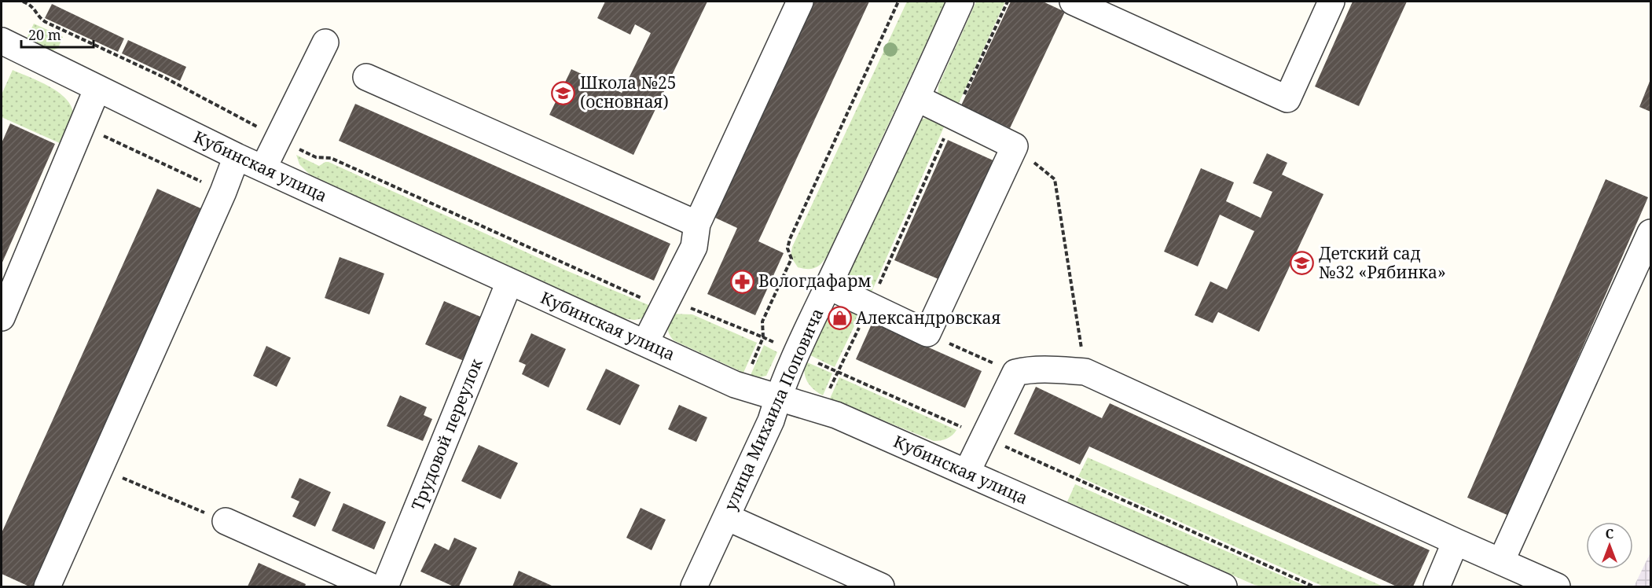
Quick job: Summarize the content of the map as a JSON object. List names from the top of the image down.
{
  "streets": {
    "street": ["Кубинская улица", "улица Михаила Поповича", "Трудовой переулок"]
  },
  "crossings": [
    ["Кубинская улица", "улица Михаила Поповича"],
    ["Кубинская улица", "Трудовой переулок"]
  ],
  "places": {
    "school or university": ["Школа №25 (основная)", "Детский сад №32 «Рябинка»"],
    "pharmacy": ["Вологдафарм"],
    "shop": ["Александровская"]
  },
  "scale_bar": "20 m",
  "north": "top"
}
